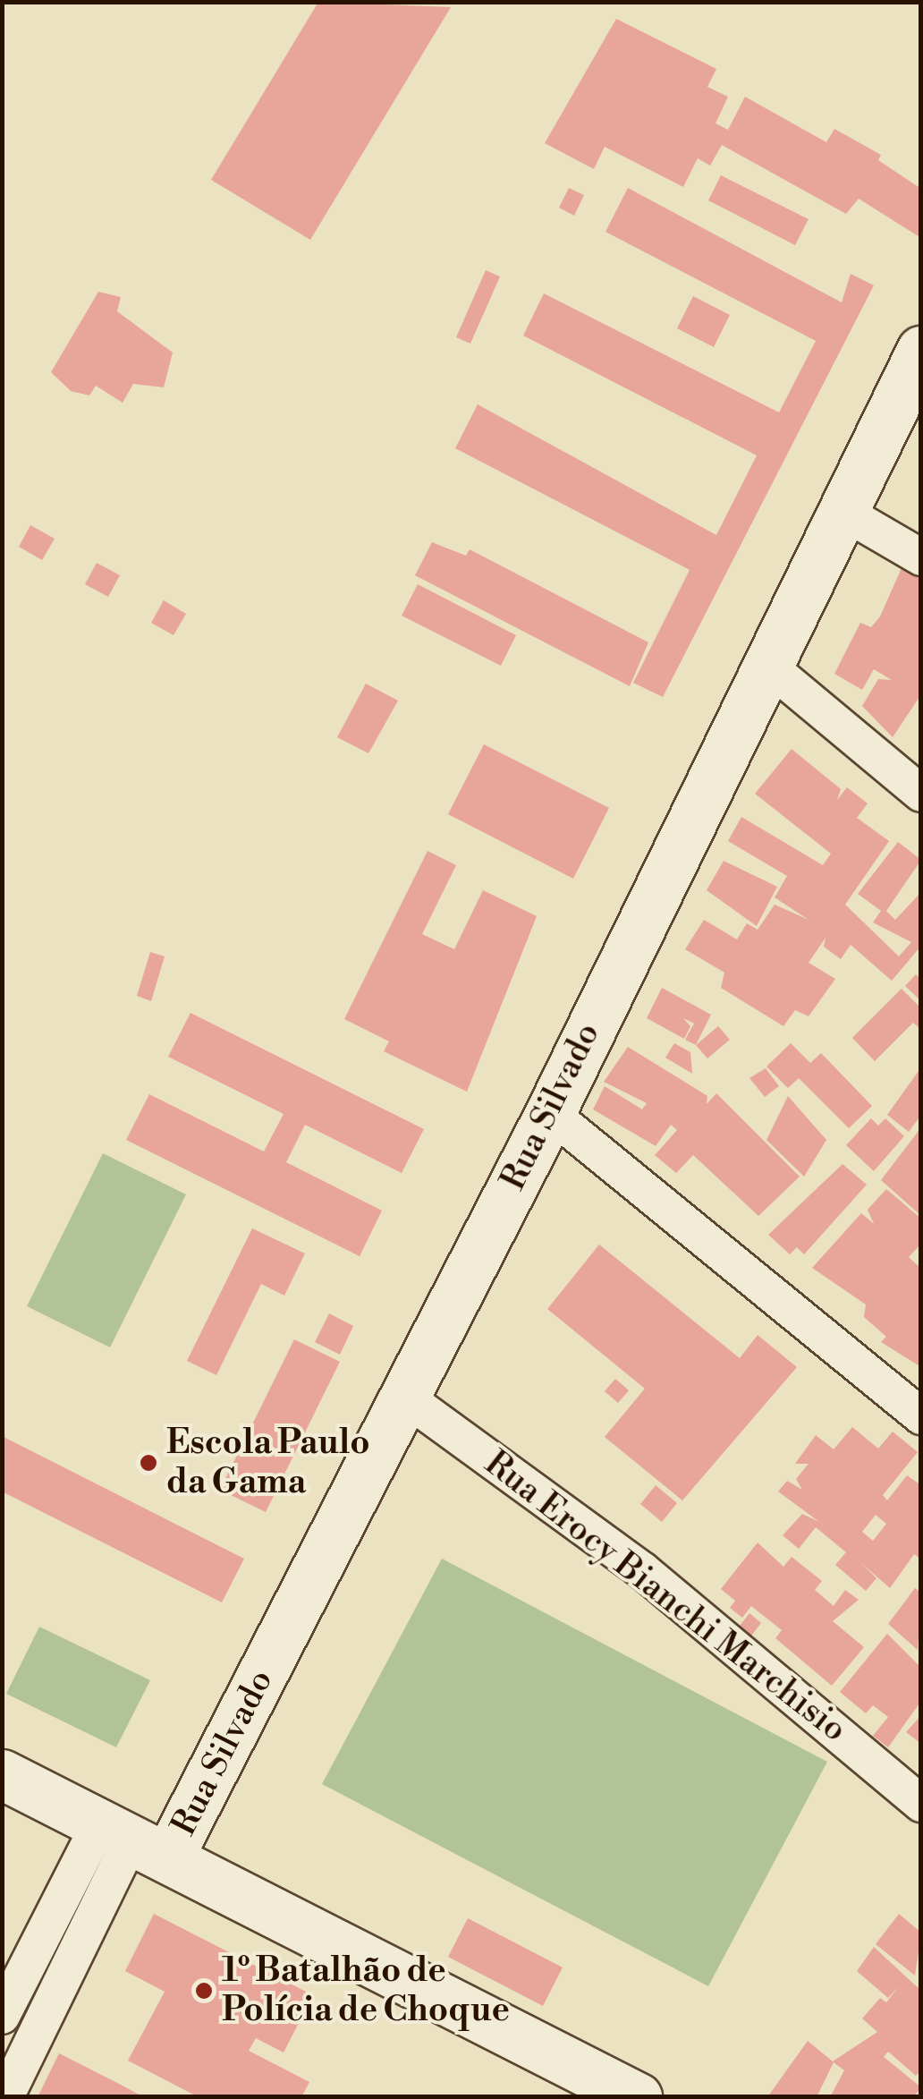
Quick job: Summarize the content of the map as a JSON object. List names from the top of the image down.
{
  "streets": {
    "street": ["Rua Silvado", "Rua Erocy Bianchi Marchisio"]
  },
  "crossings": [
    ["Rua Silvado", "Rua Erocy Bianchi Marchisio"]
  ],
  "places": ["Escola Paulo da Gama", "1º Batalhão de Polícia de Choque"]
}
